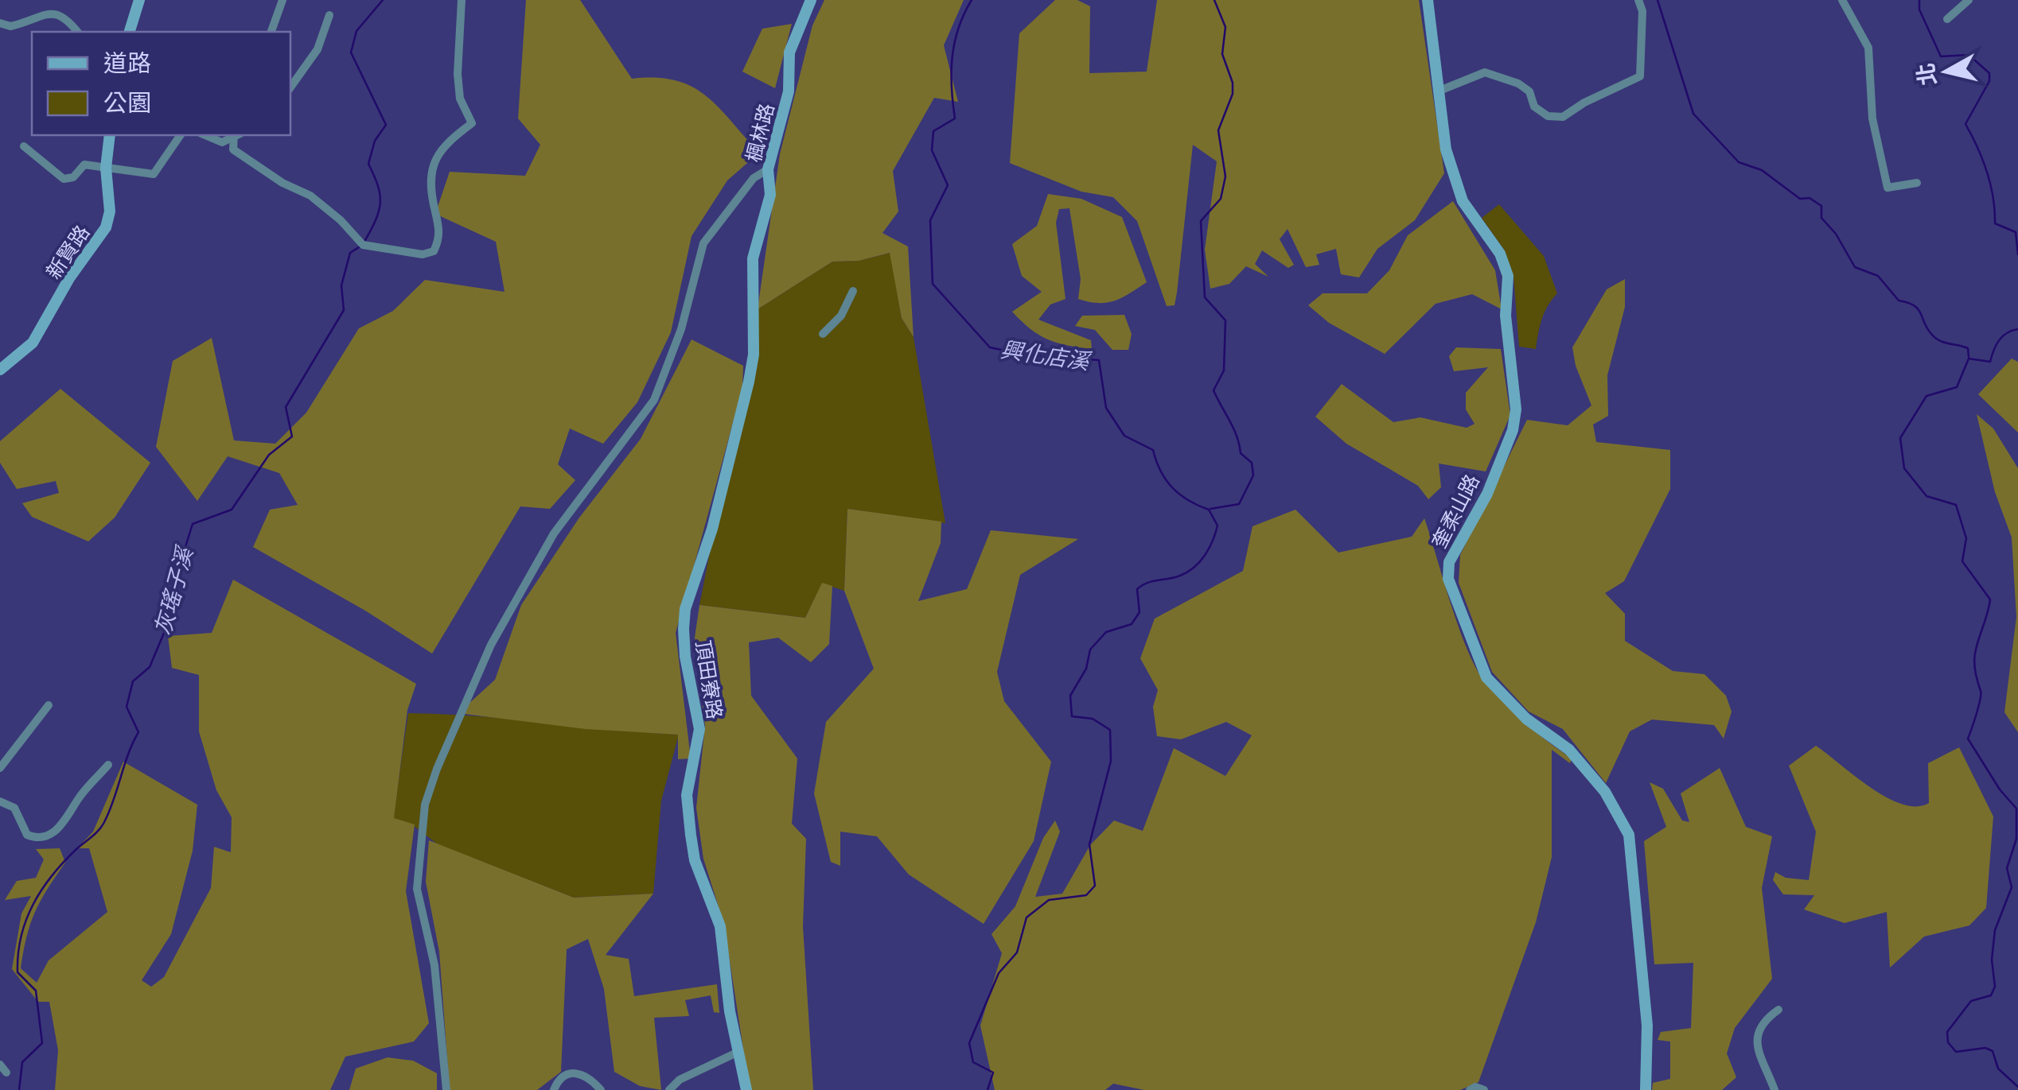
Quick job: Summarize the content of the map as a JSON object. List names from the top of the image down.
{
  "streets": {
    "street": [
      "楓林路",
      "新賢路",
      "奎柔山路",
      "頂田寮路"
    ]
  },
  "crossings": [
    ["楓林路", "頂田寮路"]
  ],
  "water": ["興化店溪", "灰瑤子溪"],
  "legend": ["道路", "公園"],
  "north": "left"
}
